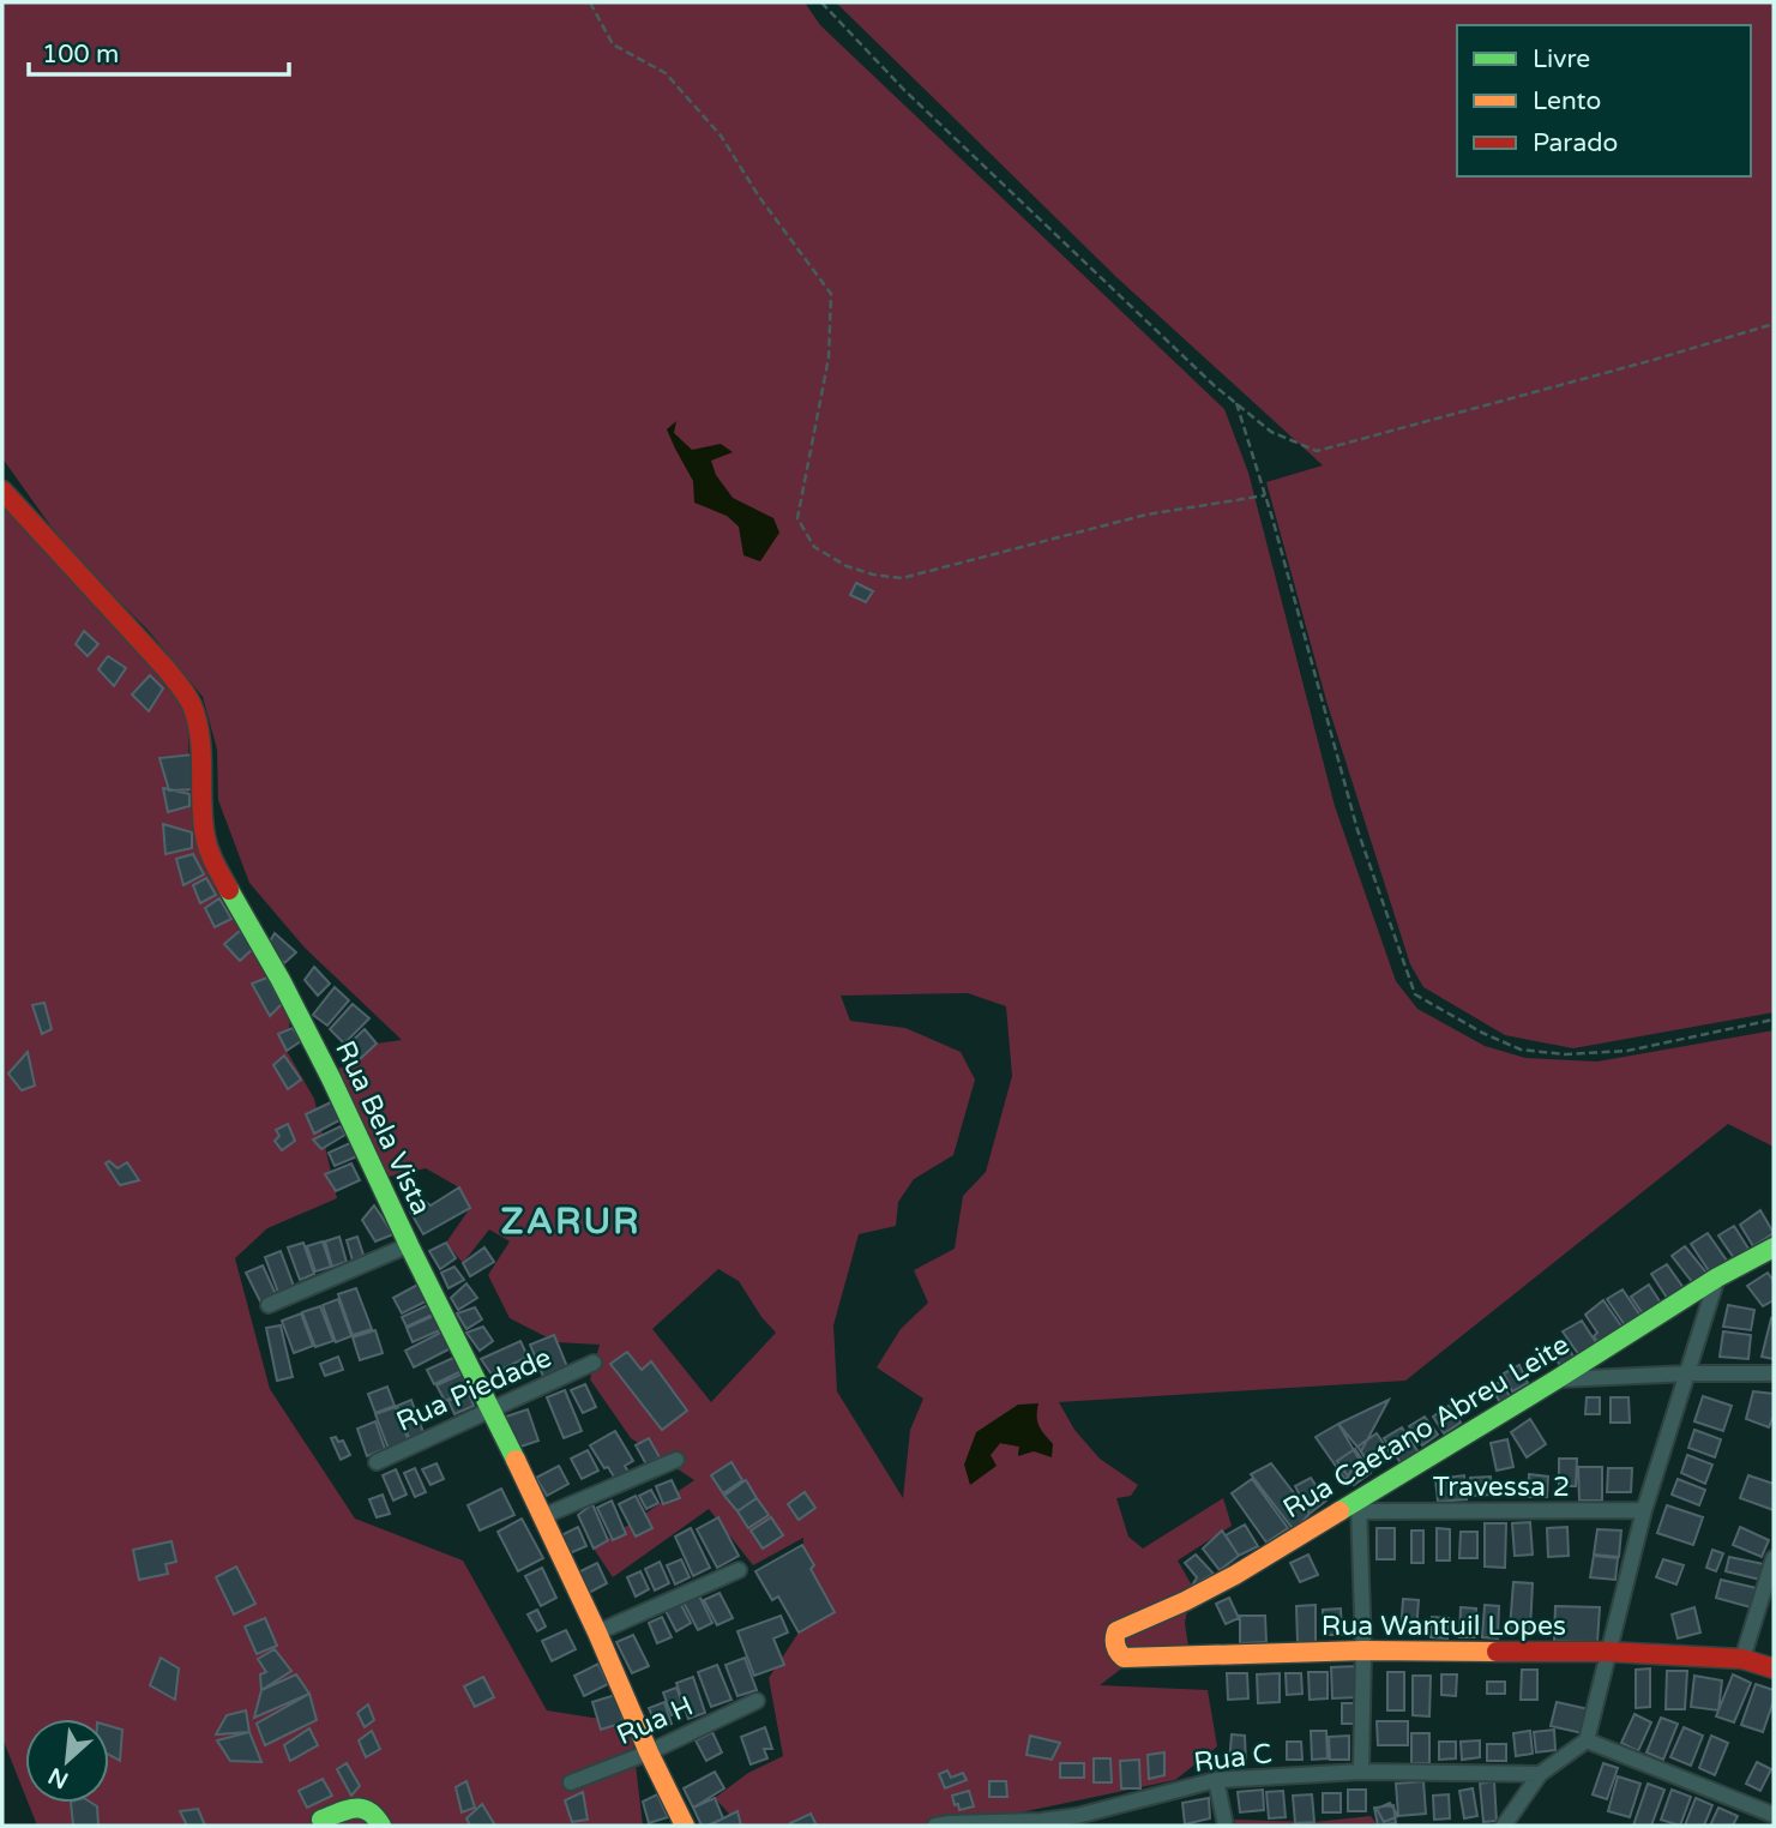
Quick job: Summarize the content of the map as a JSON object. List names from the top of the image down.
{
  "streets": {
    "street": [
      "Rua Bela Vista",
      "Rua Piedade",
      "Rua Caetano Abreu Leite",
      "Travessa 2",
      "Rua Wantuil Lopes",
      "Rua H",
      "Rua C"
    ]
  },
  "crossings": [
    ["Rua Bela Vista", "Rua Piedade"],
    ["Rua Bela Vista", "Rua H"],
    ["Rua Caetano Abreu Leite", "Travessa 2"],
    ["Rua Caetano Abreu Leite", "Rua Wantuil Lopes"]
  ],
  "districts": ["ZARUR"],
  "legend": ["Livre", "Lento", "Parado"],
  "scale_bar": "100 m",
  "north": "bottom left"
}
